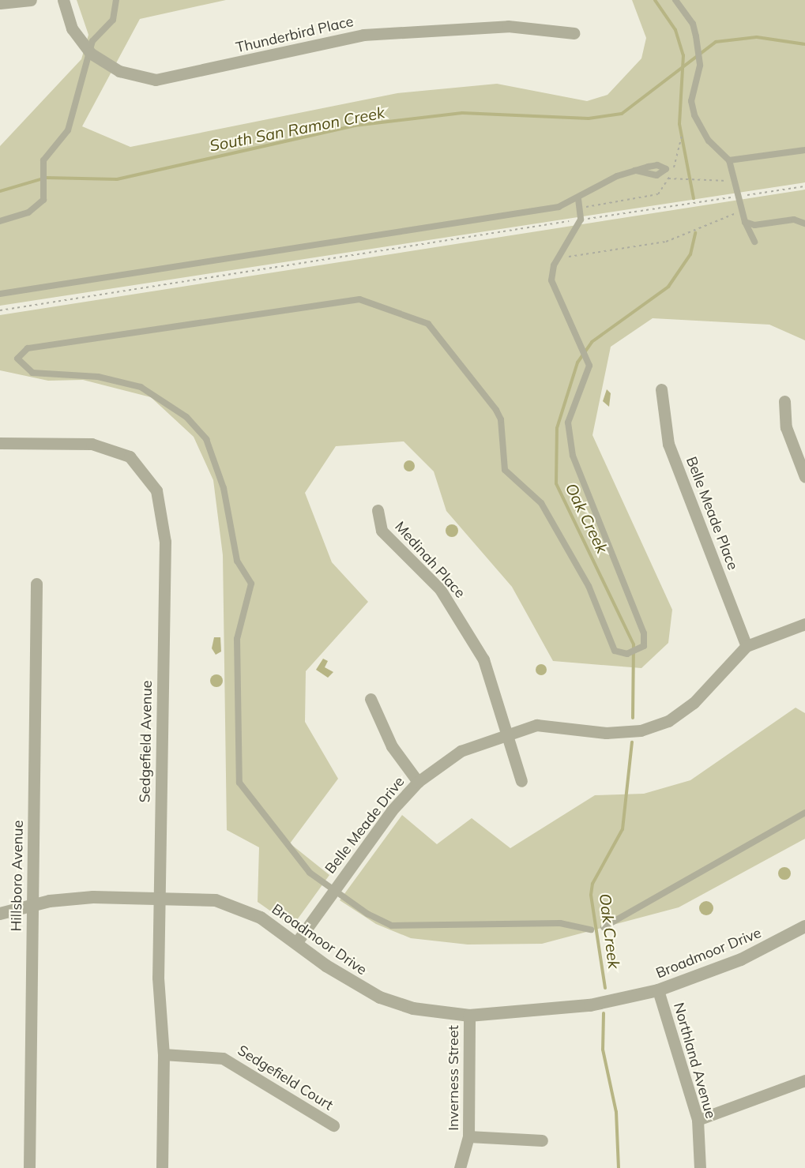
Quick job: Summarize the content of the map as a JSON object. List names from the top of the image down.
{
  "streets": {
    "street": [
      "Thunderbird Place",
      "Belle Meade Place",
      "Medinah Place",
      "Sedgefield Avenue",
      "Belle Meade Drive",
      "Hillsboro Avenue",
      "Broadmoor Drive",
      "Northland Avenue",
      "Sedgefield Court",
      "Inverness Street"
    ]
  },
  "crossings": [
    ["Belle Meade Place", "Belle Meade Drive"],
    ["Medinah Place", "Belle Meade Drive"],
    ["Sedgefield Avenue", "Broadmoor Drive"],
    ["Sedgefield Avenue", "Sedgefield Court"],
    ["Belle Meade Drive", "Broadmoor Drive"],
    ["Hillsboro Avenue", "Broadmoor Drive"],
    ["Broadmoor Drive", "Northland Avenue"],
    ["Broadmoor Drive", "Inverness Street"]
  ],
  "water": ["South San Ramon Creek", "Oak Creek"]
}
